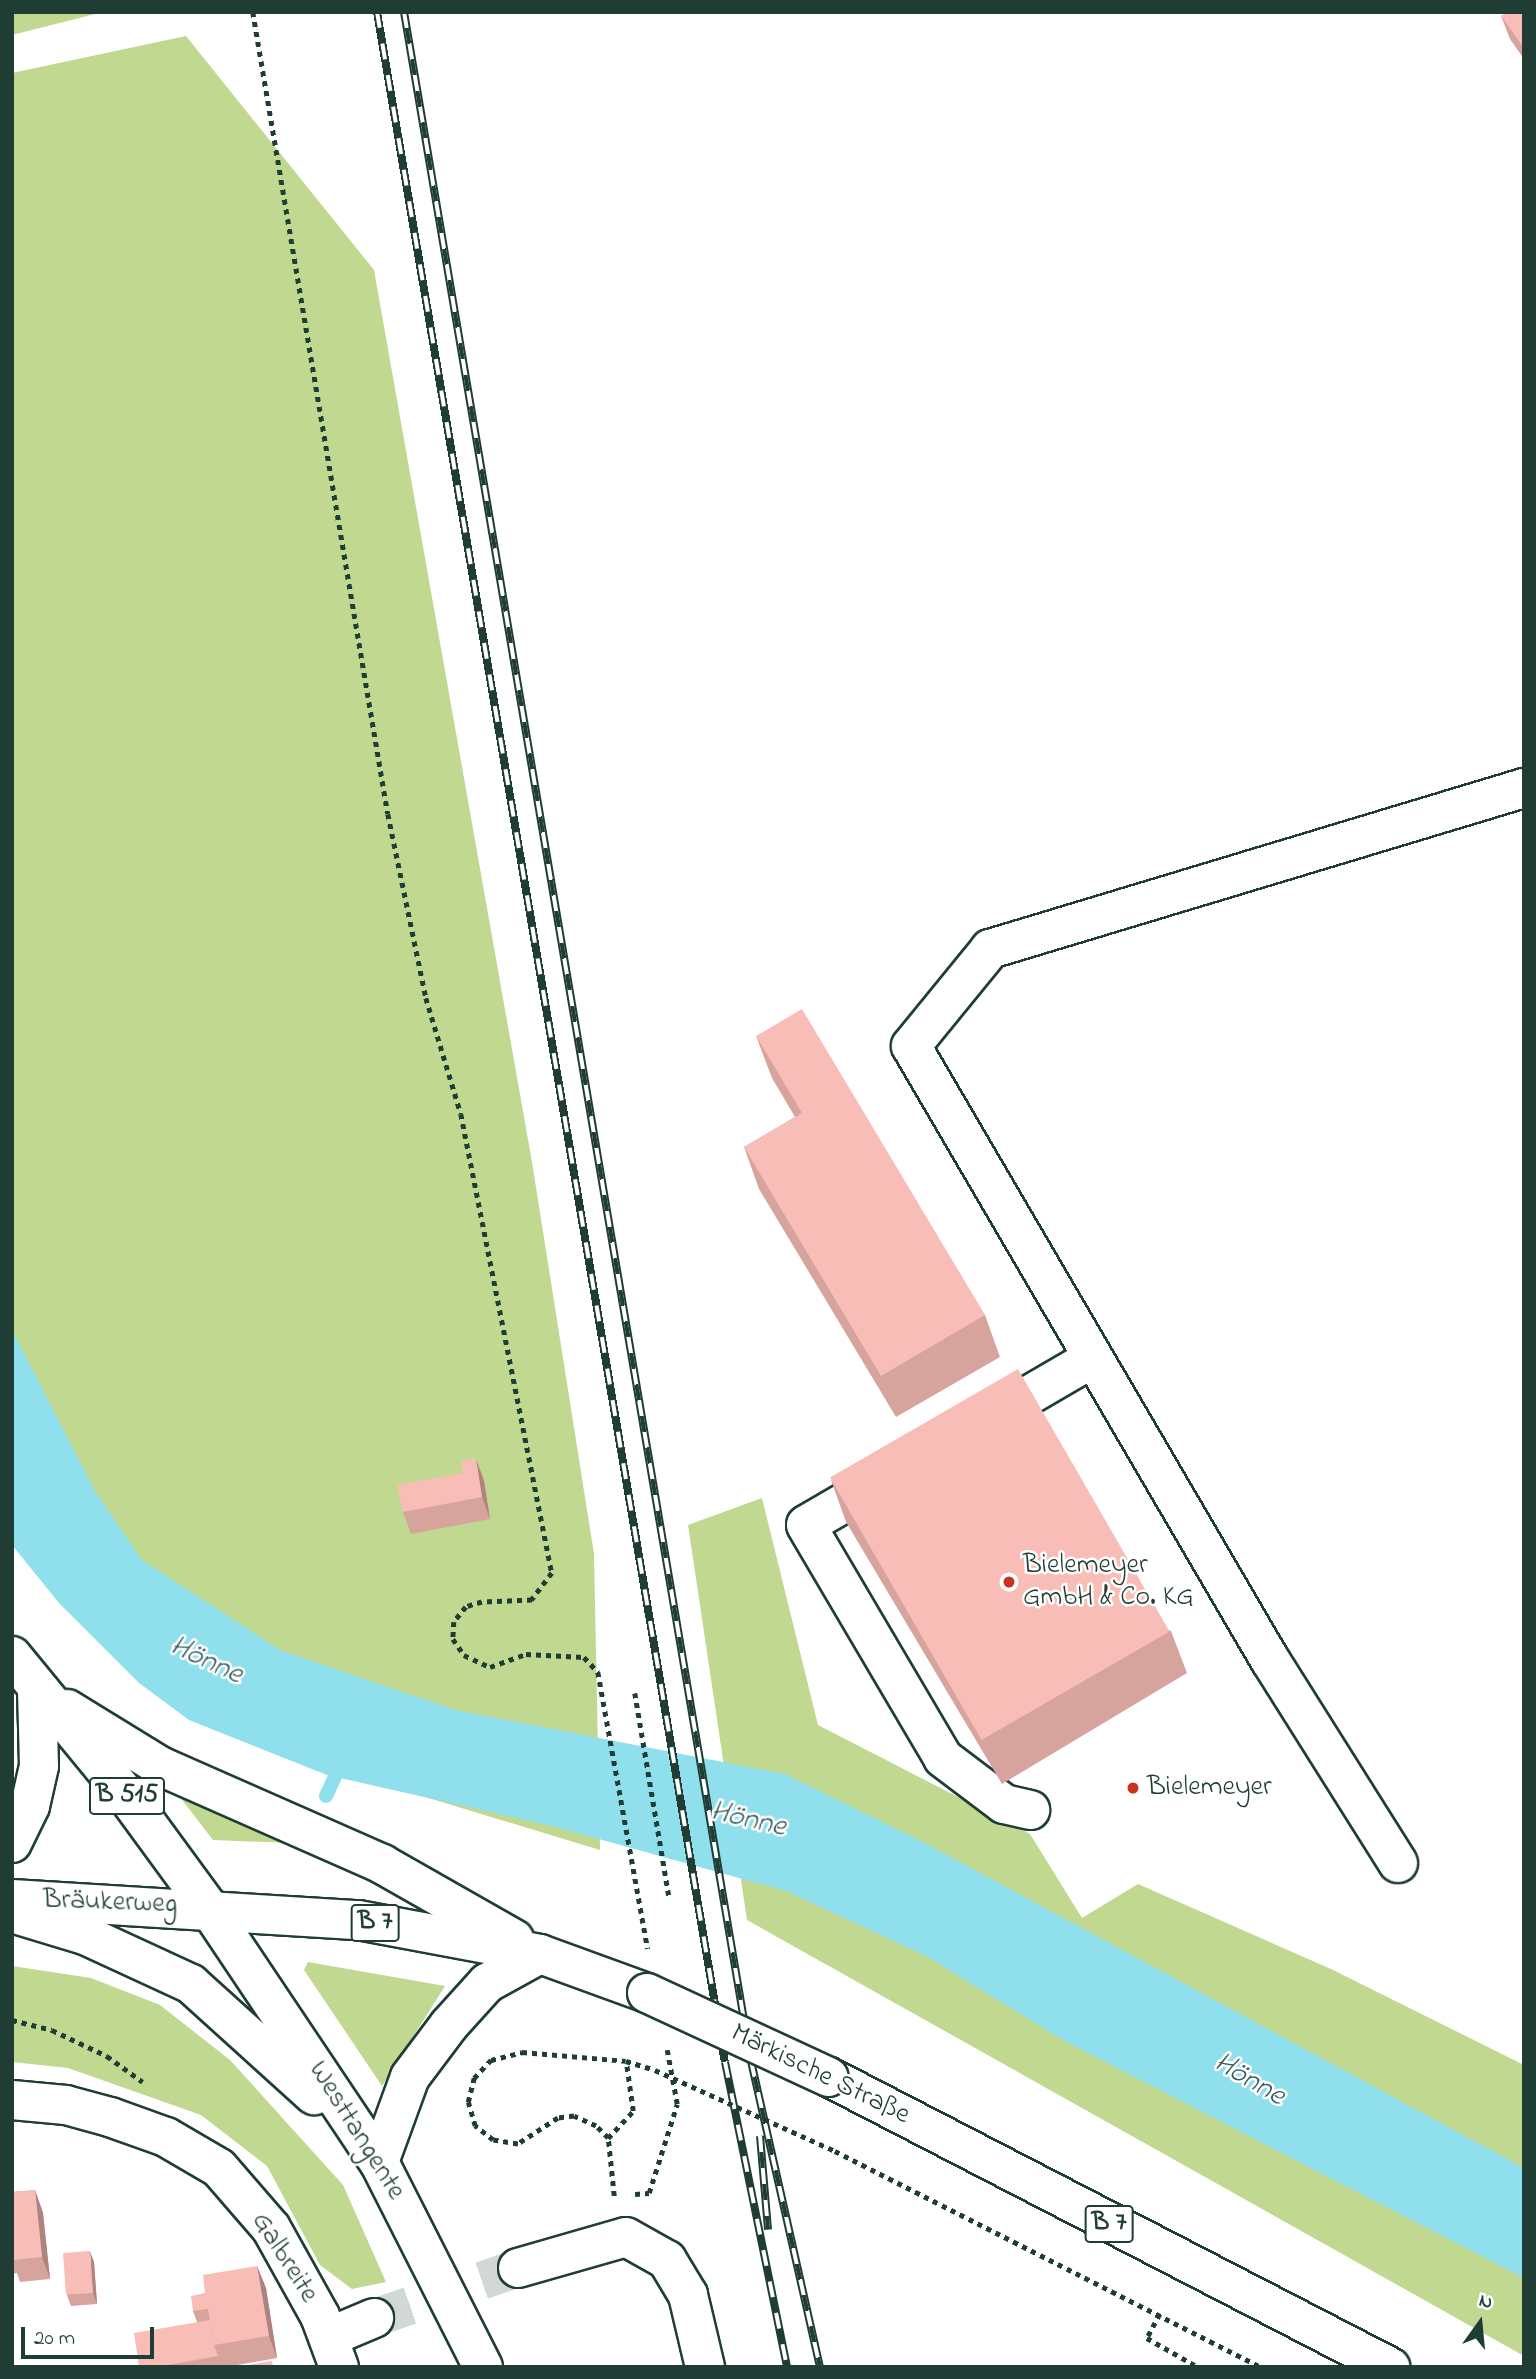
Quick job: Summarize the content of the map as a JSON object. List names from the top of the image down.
{
  "streets": {
    "main road": [
      "B 515",
      "Bräukerweg",
      "B 7",
      "Märkische Straße",
      "Westtangente",
      "Galbreite"
    ]
  },
  "crossings": [
    ["B 515", "Bräukerweg"],
    ["B 515", "Märkische Straße"],
    ["B 515", "Westtangente"],
    ["Bräukerweg", "Märkische Straße"],
    ["Bräukerweg", "Westtangente"],
    ["Märkische Straße", "Westtangente"]
  ],
  "water": ["Hönne"],
  "places": ["Bielemeyer GmbH & Co. KG", "Bielemeyer"],
  "scale_bar": "20 m",
  "north": "top"
}
